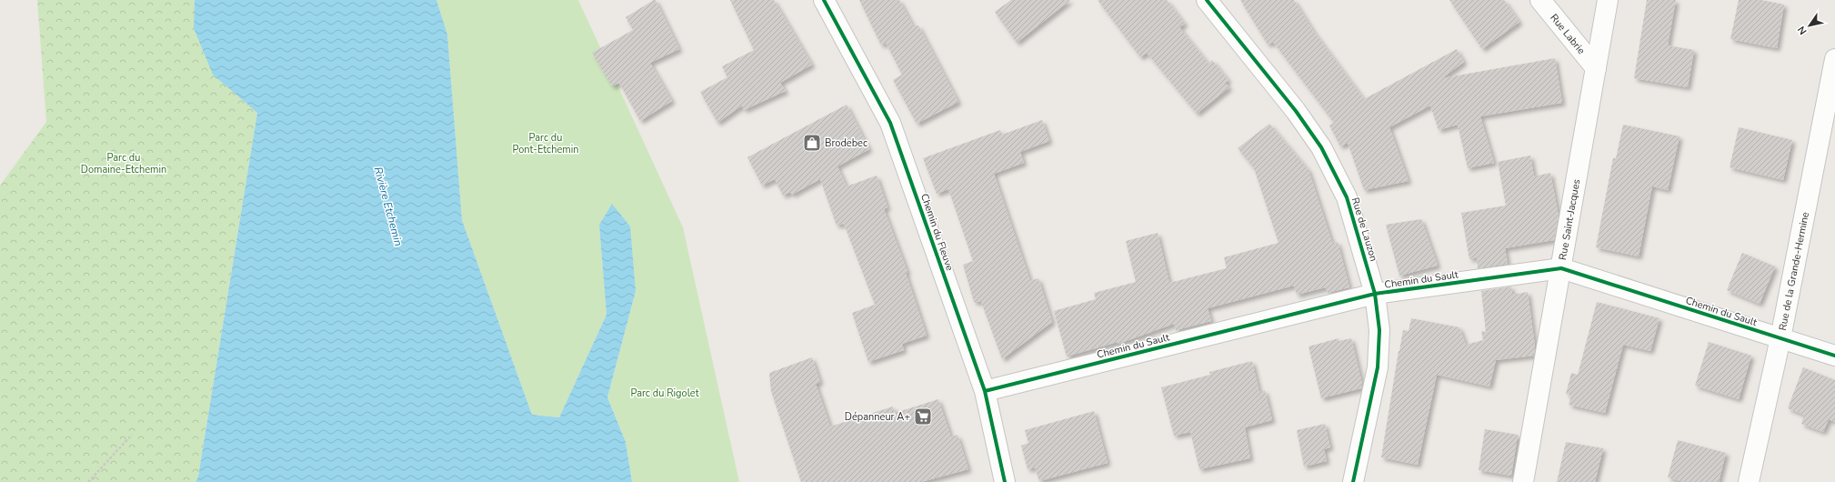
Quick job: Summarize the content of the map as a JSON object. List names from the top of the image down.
{
  "streets": {
    "street": [
      "Rue Labrie",
      "Rue Saint-Jacques",
      "Rue de Lauzon",
      "Chemin du Fleuve",
      "Rue de la Grande-Hermine",
      "Chemin du Sault"
    ]
  },
  "crossings": [
    ["Rue Labrie", "Rue Saint-Jacques"],
    ["Rue Saint-Jacques", "Chemin du Sault"],
    ["Rue de Lauzon", "Chemin du Sault"],
    ["Chemin du Fleuve", "Chemin du Sault"],
    ["Rue de la Grande-Hermine", "Chemin du Sault"]
  ],
  "water": ["Rivière Etchemin"],
  "parks": ["Parc du Pont-Etchemin", "Parc du Domaine-Etchemin", "Parc du Rigolet"],
  "places": {
    "shop": ["Brodebec"],
    "supermarket": ["Dépanneur A+"]
  },
  "north": "bottom left"
}
